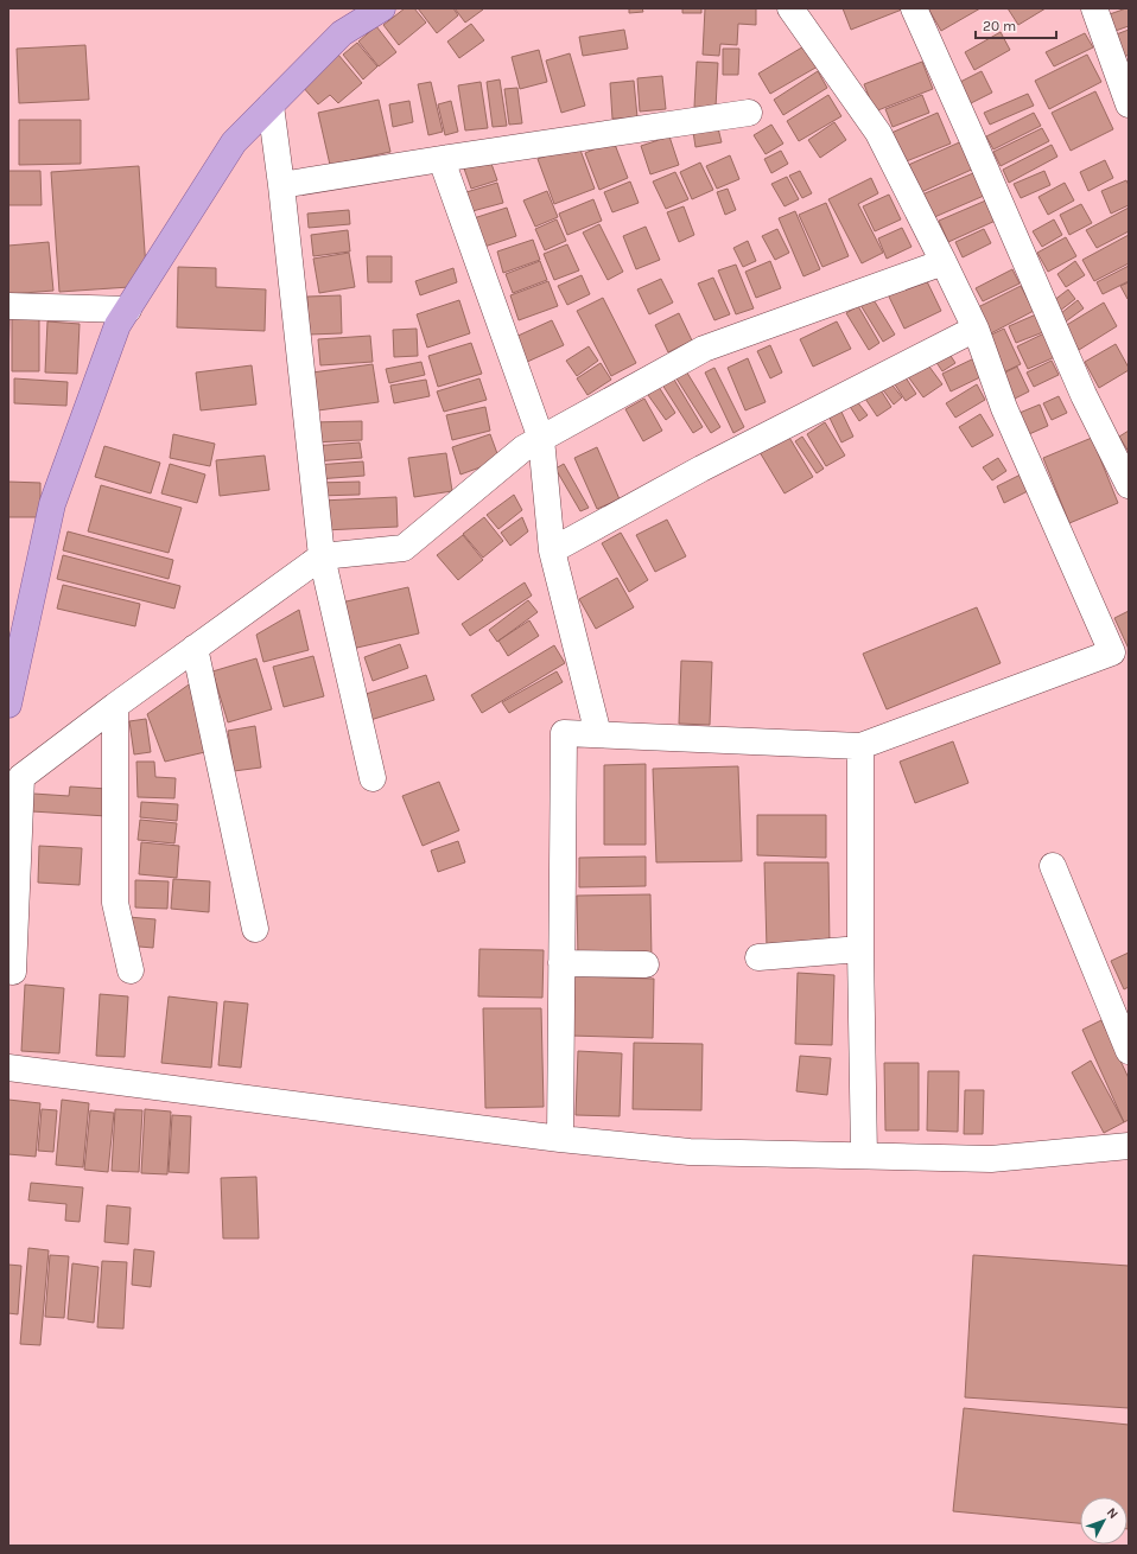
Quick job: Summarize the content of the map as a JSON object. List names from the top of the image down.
{
  "scale_bar": "20 m",
  "north": "top right"
}
